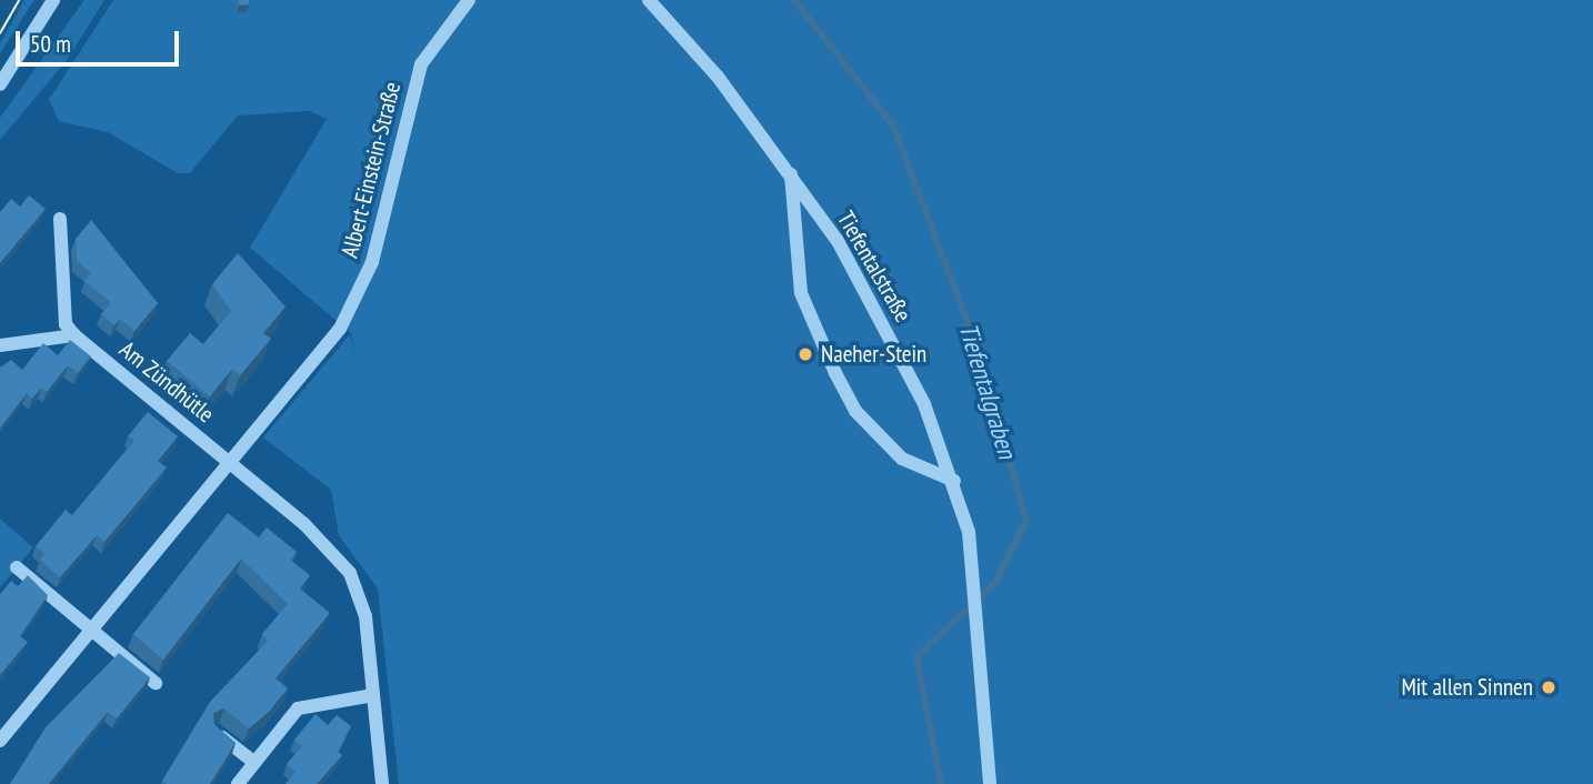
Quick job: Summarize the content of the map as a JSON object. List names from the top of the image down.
{
  "streets": {
    "street": ["Albert-Einstein-Straße", "Tiefentalstraße", "Am Zündhütle"]
  },
  "crossings": [
    ["Albert-Einstein-Straße", "Am Zündhütle"]
  ],
  "water": ["Tiefentalgraben"],
  "places": ["Naeher-Stein", "Mit allen Sinnen"],
  "scale_bar": "50 m"
}
